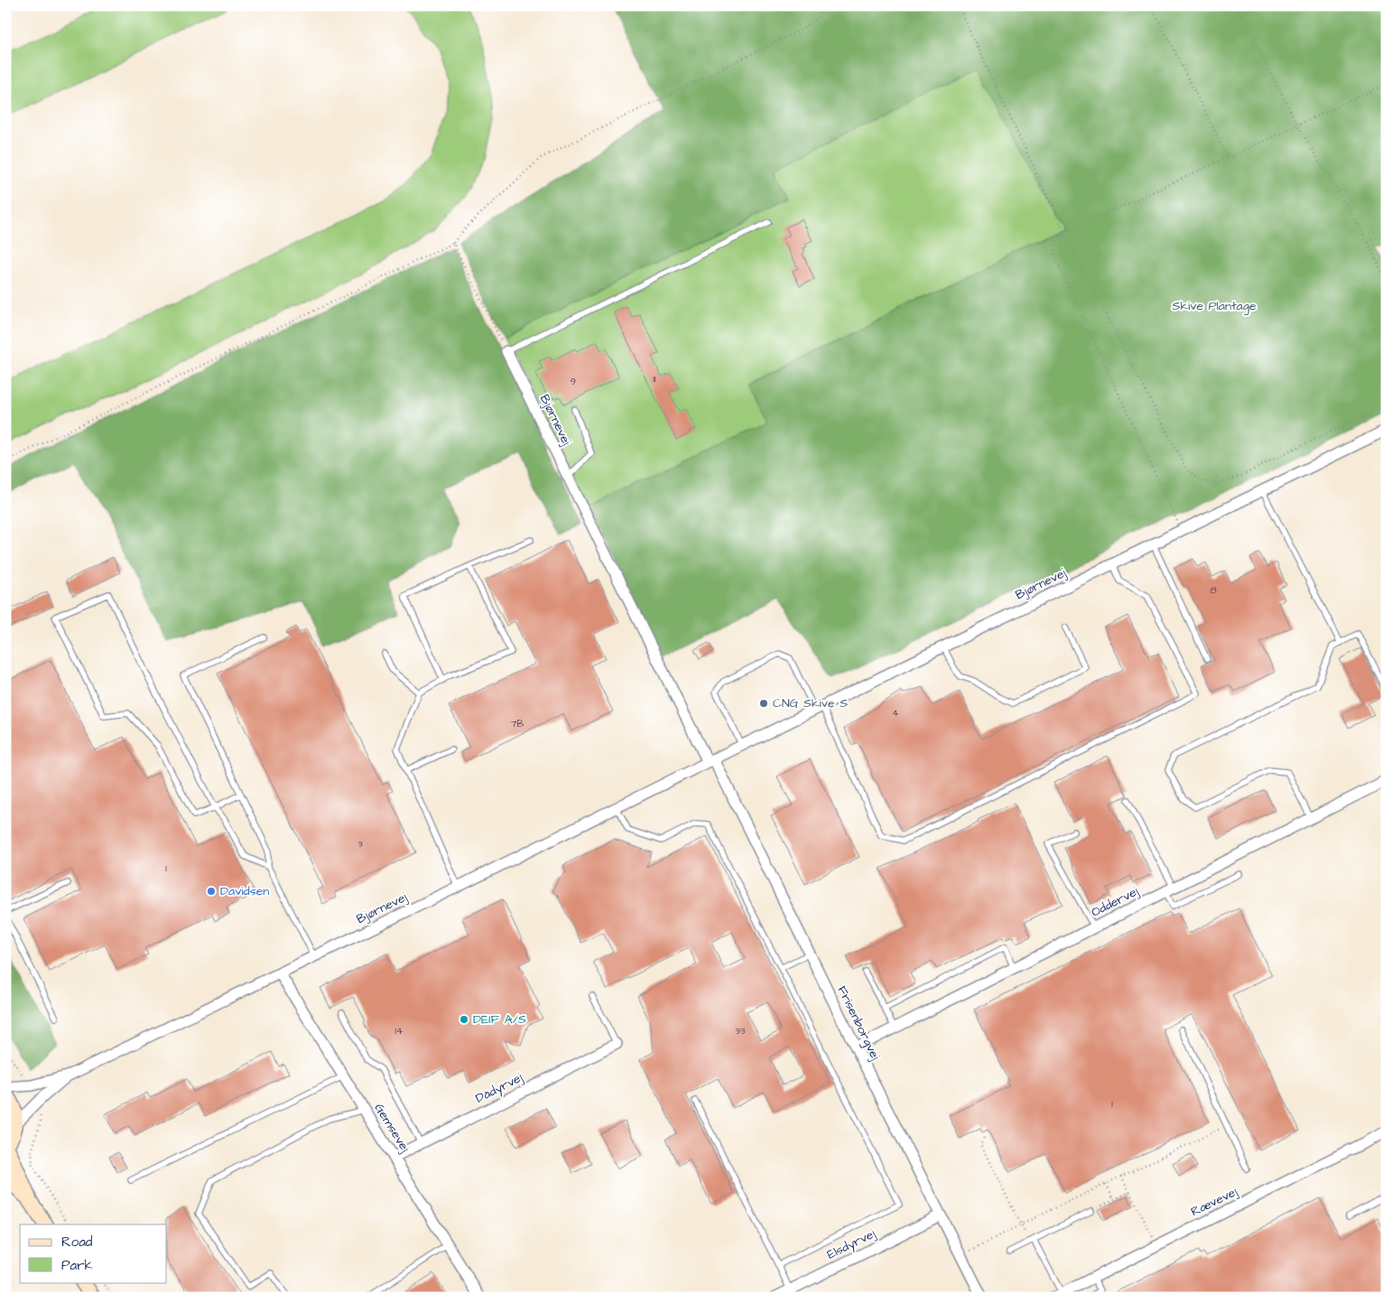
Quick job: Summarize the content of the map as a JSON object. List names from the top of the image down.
{
  "streets": {
    "street": [
      "Bjørnevej",
      "Oddervej",
      "Frisenborgvej",
      "Dådyrvej",
      "Gemsevej",
      "Rævevej",
      "Elsdyrvej"
    ]
  },
  "crossings": [
    ["Bjørnevej", "Frisenborgvej"],
    ["Bjørnevej", "Gemsevej"],
    ["Oddervej", "Frisenborgvej"],
    ["Frisenborgvej", "Elsdyrvej"],
    ["Dådyrvej", "Gemsevej"]
  ],
  "parks": ["Skive Plantage"],
  "places": ["CNG Skive S", "Davidsen", "DEIF A/S"],
  "house_numbers": [
    "11",
    "9",
    "8",
    "4",
    "7B",
    "3",
    "1",
    "14",
    "33",
    "1"
  ],
  "legend": ["Road", "Park"]
}
